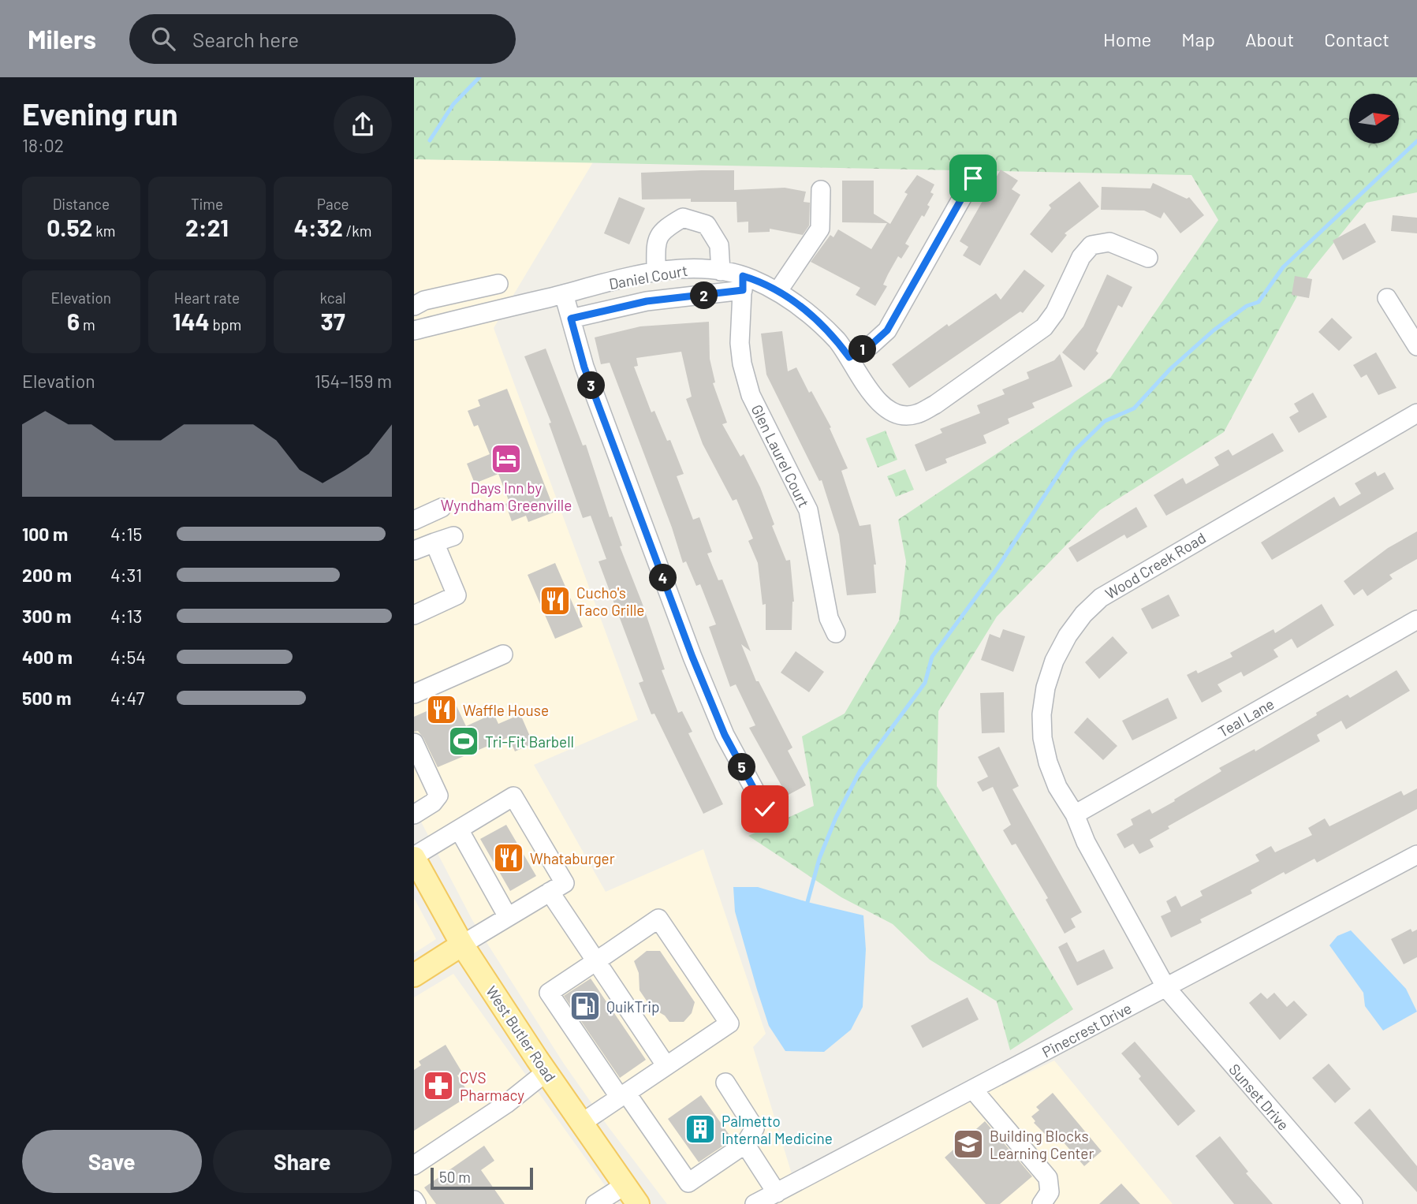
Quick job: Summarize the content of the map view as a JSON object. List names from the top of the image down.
{
  "streets": {
    "main road": ["West Butler Road"],
    "street": [
      "Daniel Court",
      "Glen Laurel Court",
      "Wood Creek Road",
      "Teal Lane",
      "Pinecrest Drive",
      "Sunset Drive"
    ]
  },
  "crossings": [
    ["Daniel Court", "Glen Laurel Court"],
    ["Wood Creek Road", "Teal Lane"],
    ["Wood Creek Road", "Pinecrest Drive"],
    ["Wood Creek Road", "Sunset Drive"],
    ["Pinecrest Drive", "Sunset Drive"]
  ],
  "places": {
    "hotel": ["Days Inn by Wyndham Greenville"],
    "restaurant": ["Cucho's Taco Grille", "Waffle House", "Whataburger"],
    "sports": ["Tri-Fit Barbell"],
    "fuel station": ["QuikTrip"],
    "pharmacy": ["CVS Pharmacy"],
    "building": ["Palmetto Internal Medicine"],
    "school or university": ["Building Blocks Learning Center"]
  },
  "scale_bar": "50 m",
  "north": "right",
  "page": {
    "header": "Milers",
    "search": "Search here",
    "nav": [
      "Home",
      "Map",
      "About",
      "Contact"
    ],
    "heading": ["Evening run", "18:02"],
    "stats": [
      ["Distance", "0.52 km"],
      ["Time", "2:21"],
      ["Pace", "4:32 /km"],
      ["Elevation", "6 m"],
      ["Heart rate", "144 bpm"],
      ["kcal", "37"]
    ],
    "pins": [
      "2",
      "1",
      "3",
      "4",
      "5"
    ],
    "chart": ["Elevation", "154–159 m"],
    "list": [
      {
        "name": "100 m",
        "note": "4:15"
      },
      {
        "name": "200 m",
        "note": "4:31"
      },
      {
        "name": "300 m",
        "note": "4:13"
      },
      {
        "name": "400 m",
        "note": "4:54"
      },
      {
        "name": "500 m",
        "note": "4:47"
      }
    ],
    "buttons": ["Save", "Share"],
    "scale": "50 m"
  }
}
